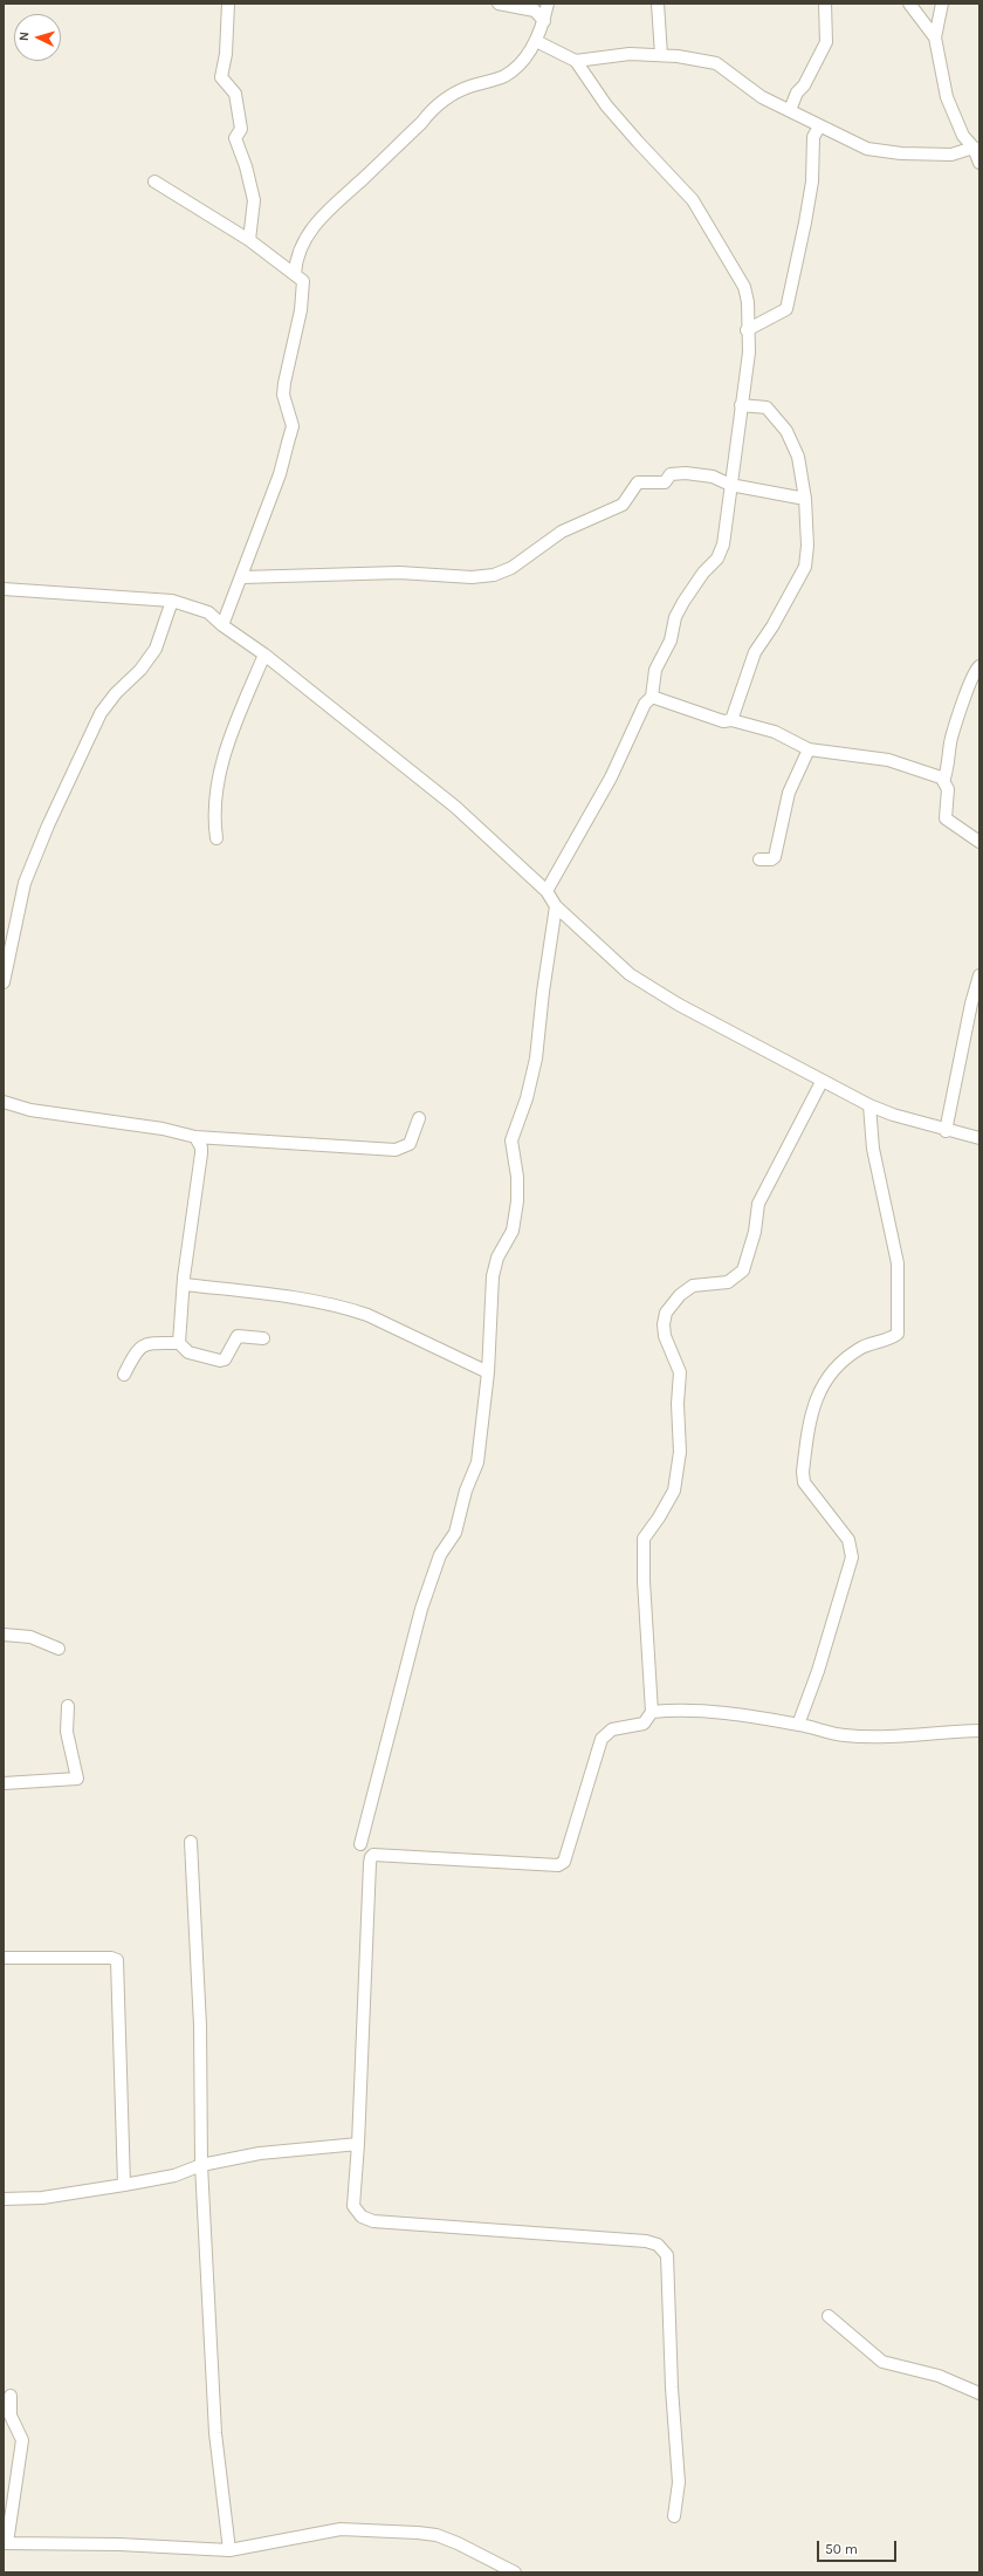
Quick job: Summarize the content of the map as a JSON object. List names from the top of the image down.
{
  "scale_bar": "50 m",
  "north": "left"
}
